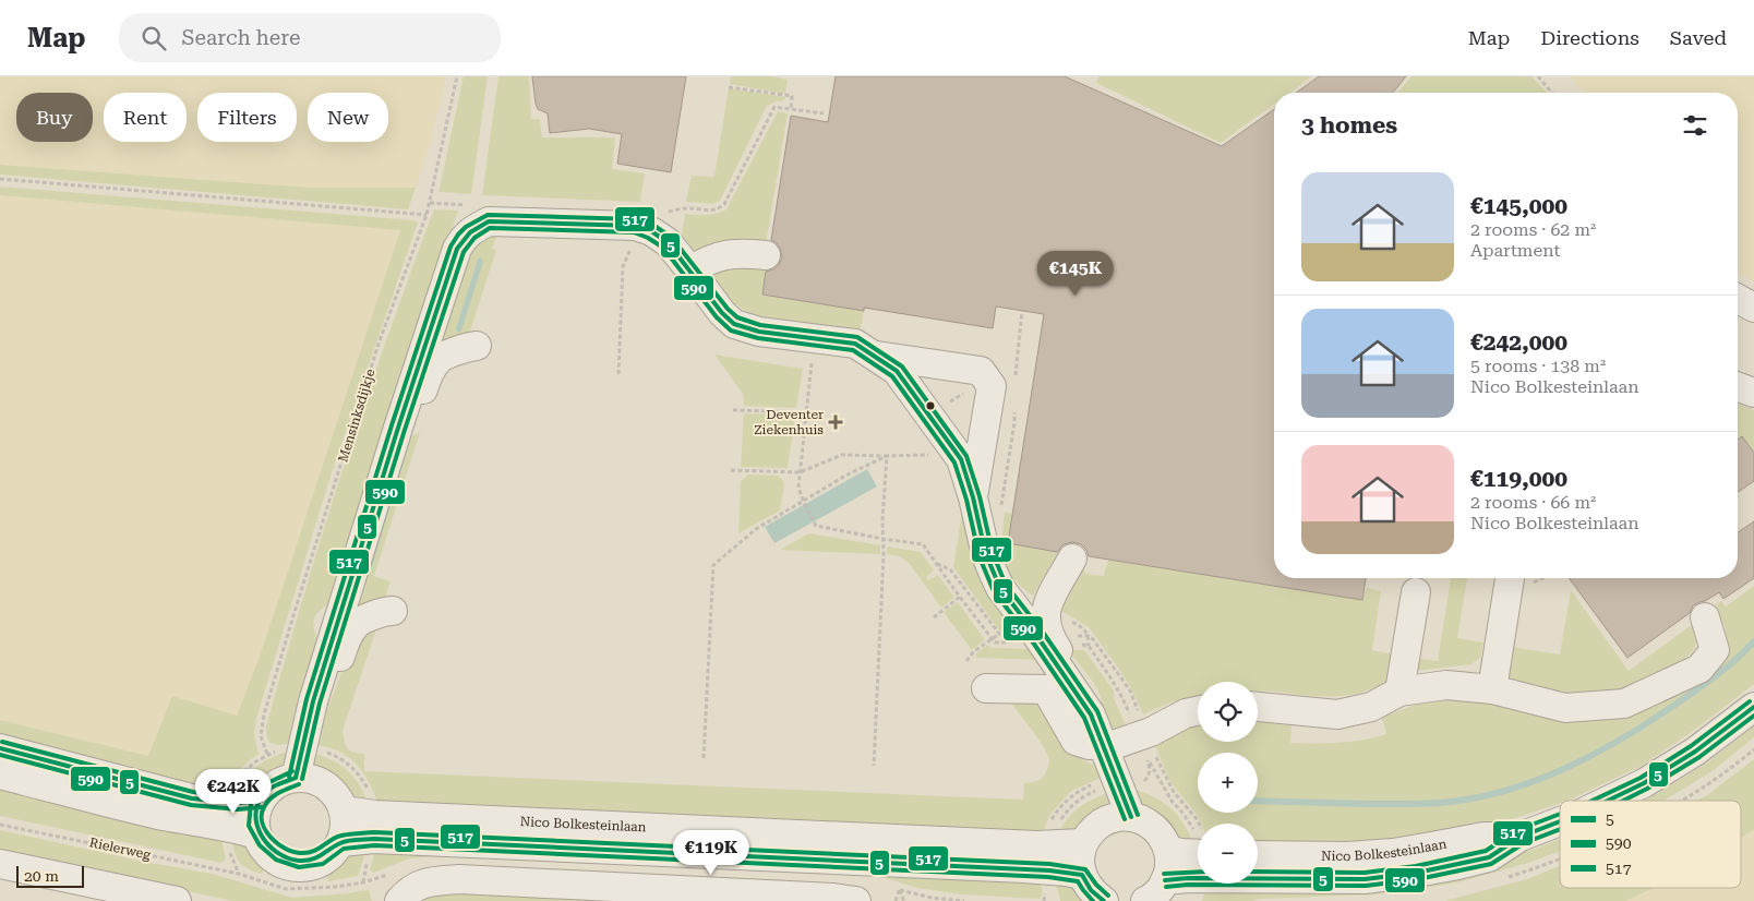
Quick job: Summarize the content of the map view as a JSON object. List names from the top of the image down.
{
  "streets": {
    "street": ["Nico Bolkesteinlaan"],
    "path": ["Mensinksdijkje", "Rielerweg"]
  },
  "places": {
    "health": ["Deventer Ziekenhuis"]
  },
  "lines": ["transit line 517", "transit line 5", "transit line 590"],
  "legend": ["5", "590", "517"],
  "scale_bar": "20 m",
  "page": {
    "header": "Map",
    "search": "Search here",
    "nav": ["Map", "Directions", "Saved"],
    "chip": [
      "Buy",
      "Rent",
      "Filters",
      "New"
    ],
    "heading": "3 homes",
    "list": [
      {
        "name": "€145,000",
        "note": "2 rooms · 62 m² · Apartment"
      },
      {
        "name": "€242,000",
        "note": "5 rooms · 138 m² · Nico Bolkesteinlaan"
      },
      {
        "name": "€119,000",
        "note": "2 rooms · 66 m² · Nico Bolkesteinlaan"
      }
    ],
    "price": ["€145K", "€242K", "€119K"],
    "map_buttons": ["+", "−"],
    "scale": "20 m"
  }
}
